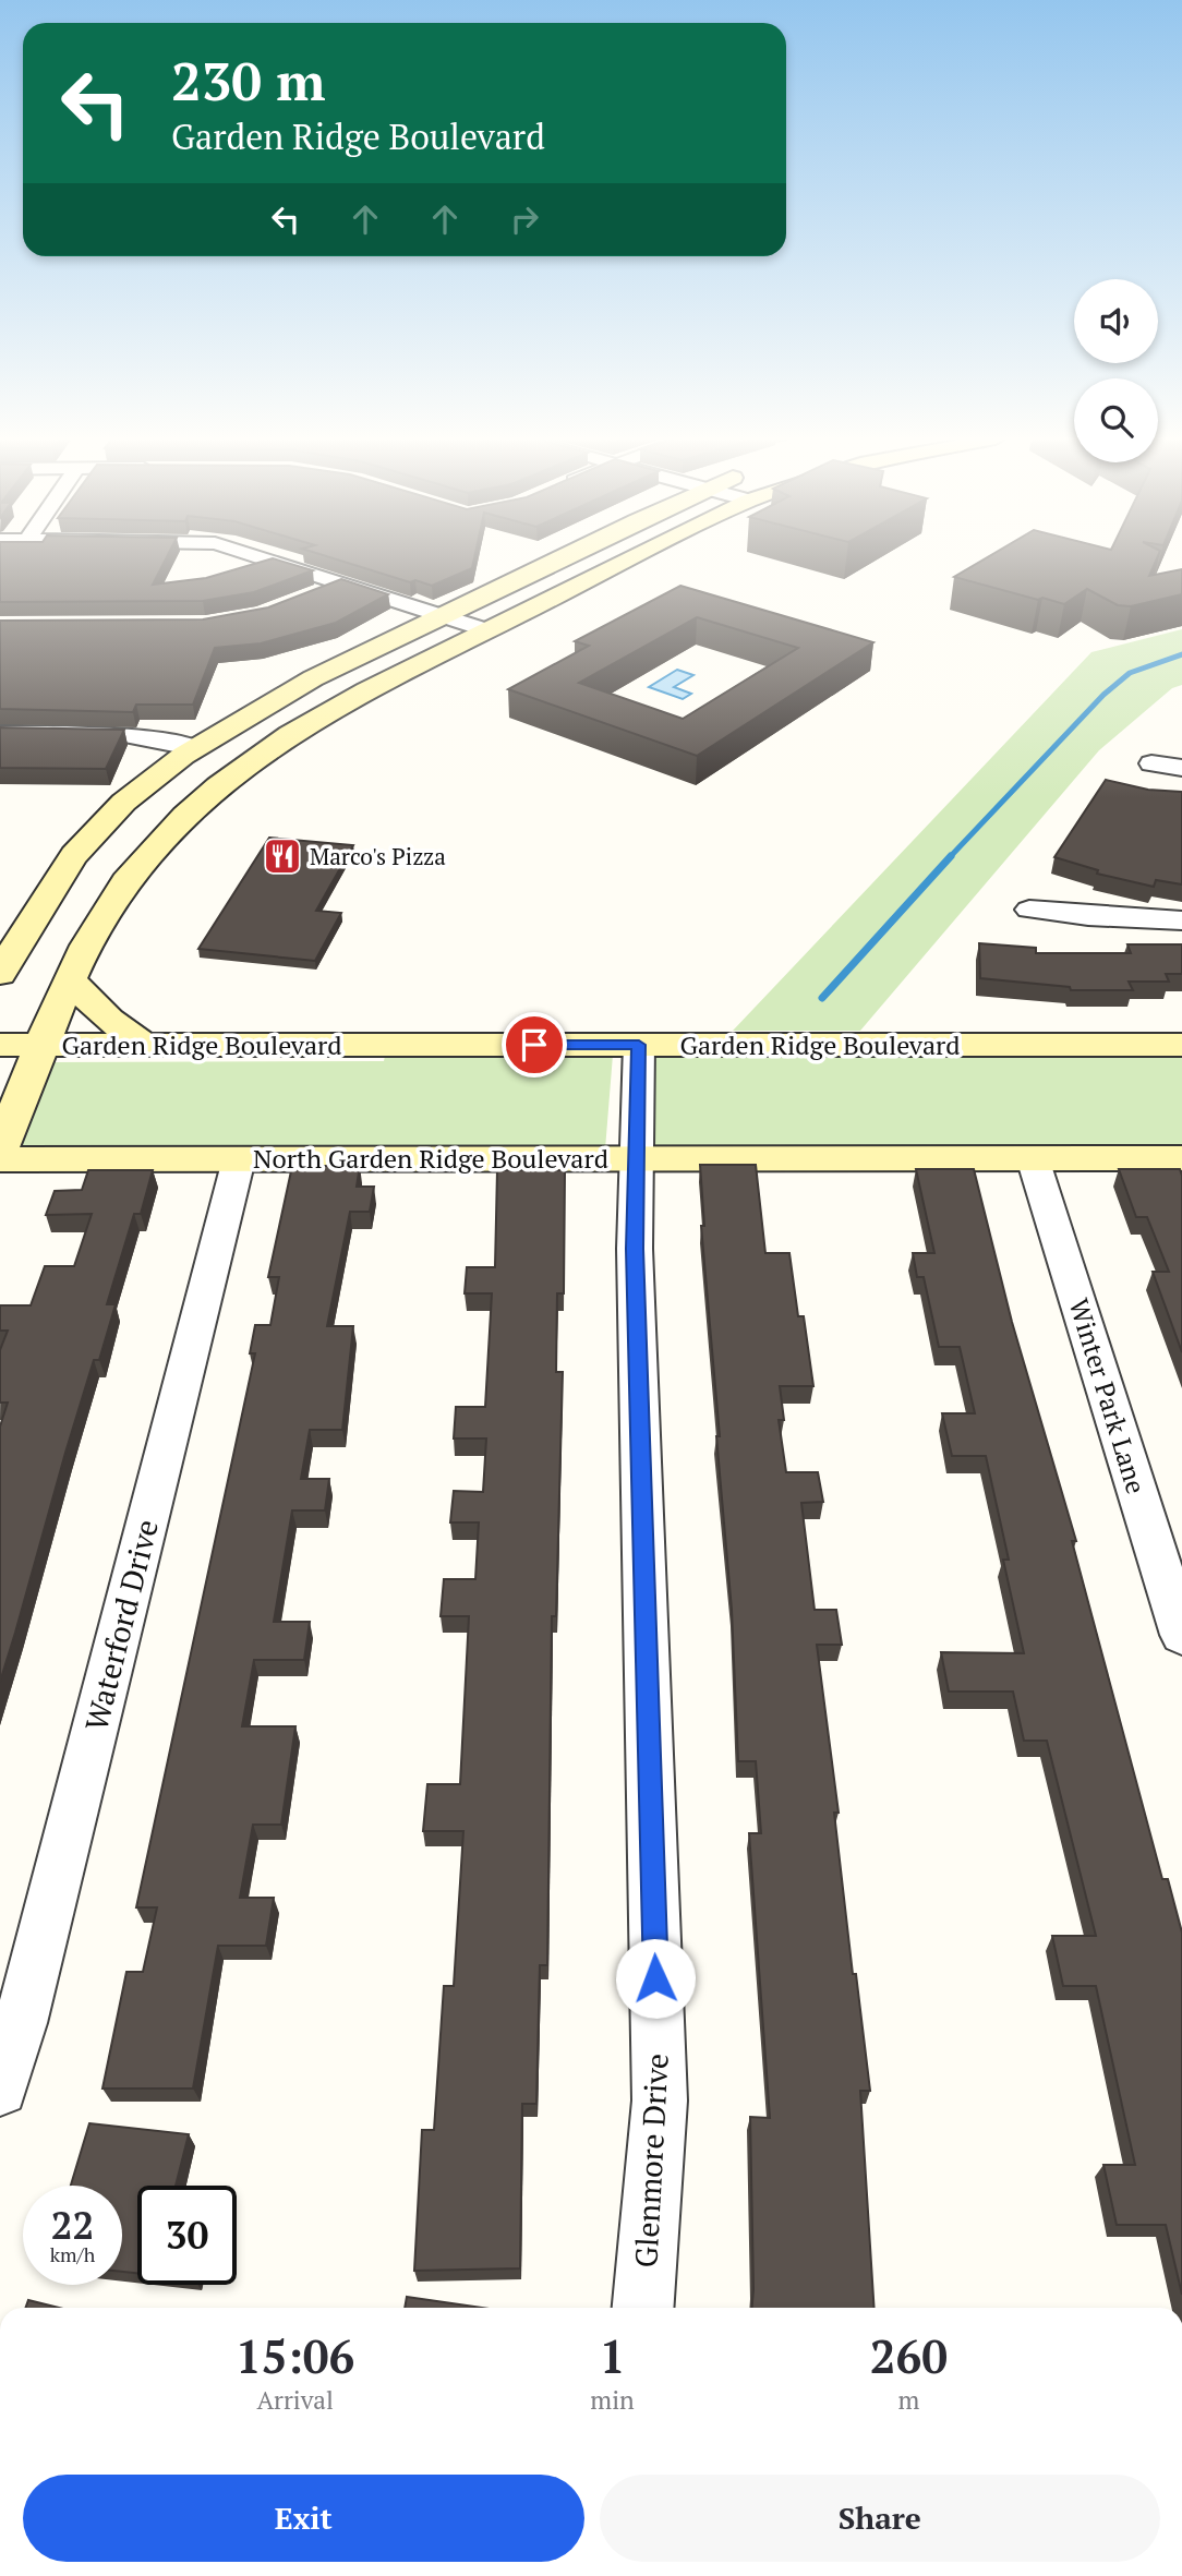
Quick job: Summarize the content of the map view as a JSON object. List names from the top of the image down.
{
  "streets": {
    "main road": ["Garden Ridge Boulevard", "North Garden Ridge Boulevard"],
    "street": ["Winter Park Lane", "Waterford Drive", "Glenmore Drive"]
  },
  "crossings": [
    ["Garden Ridge Boulevard", "Glenmore Drive"],
    ["North Garden Ridge Boulevard", "Winter Park Lane"],
    ["North Garden Ridge Boulevard", "Waterford Drive"],
    ["North Garden Ridge Boulevard", "Glenmore Drive"]
  ],
  "places": {
    "restaurant": ["Marco's Pizza"]
  },
  "page": {
    "turn": ["230 m", "Garden Ridge Boulevard"],
    "speed": "22 km/h",
    "limit": "30",
    "eta": [
      "15:06",
      "Arrival",
      "1",
      "min",
      "260",
      "m"
    ],
    "buttons": ["Exit", "Share"]
  }
}
